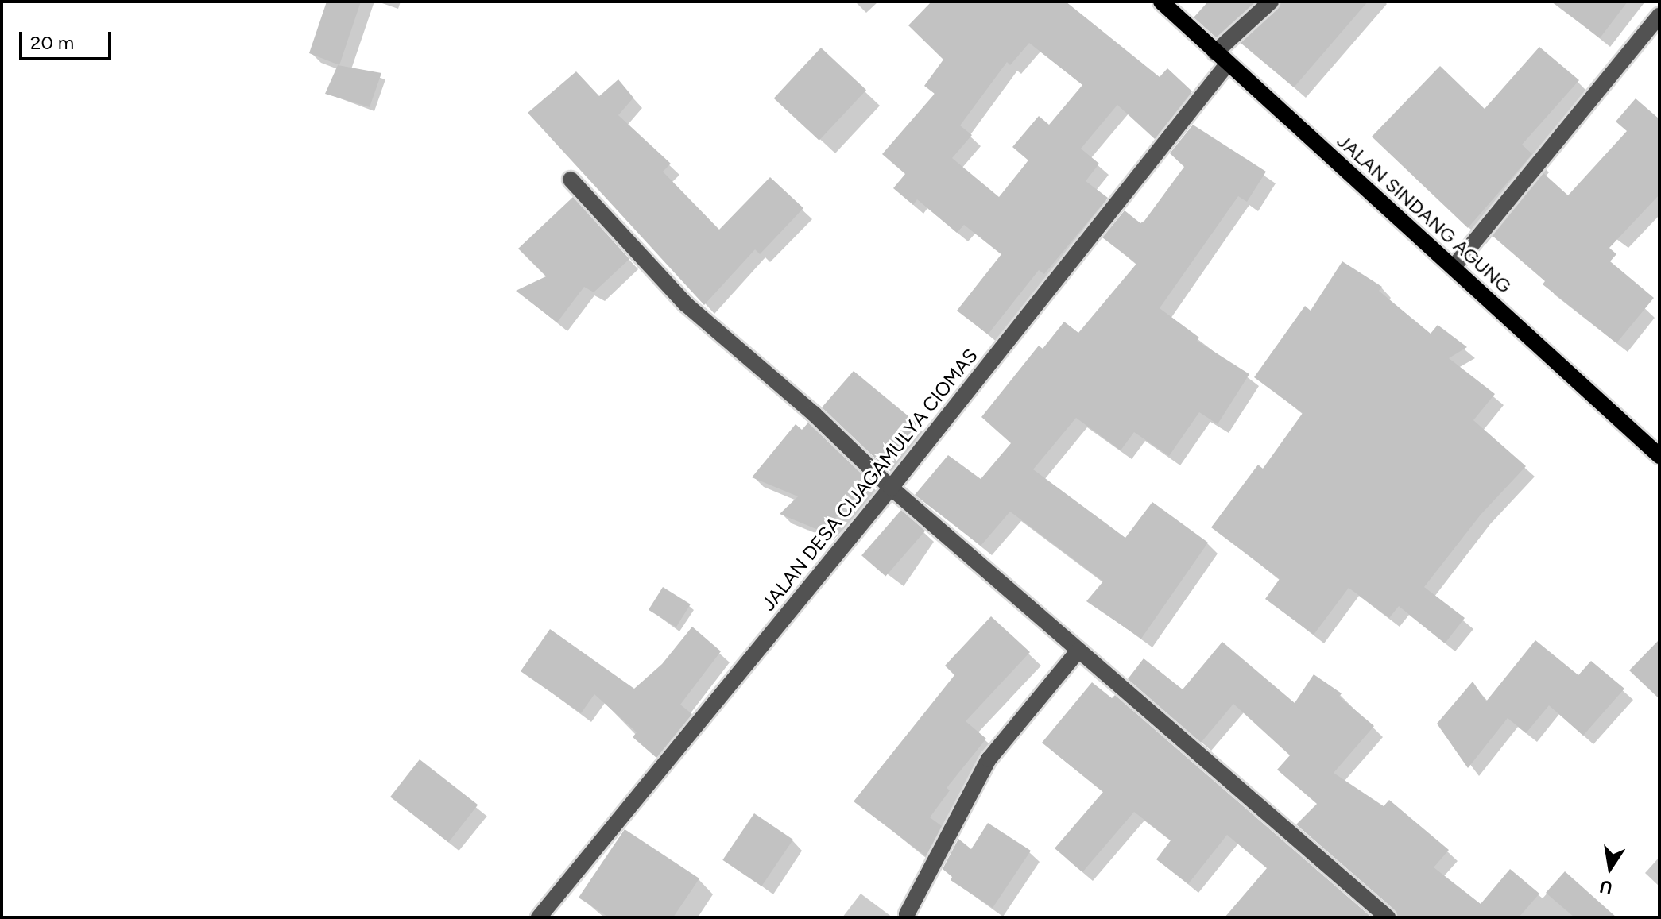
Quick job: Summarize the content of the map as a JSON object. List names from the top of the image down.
{
  "streets": {
    "main road": ["JALAN SINDANG AGUNG"],
    "street": ["JALAN DESA CIJAGAMULYA CIOMAS"]
  },
  "crossings": [
    ["JALAN SINDANG AGUNG", "JALAN DESA CIJAGAMULYA CIOMAS"]
  ],
  "scale_bar": "20 m",
  "north": "bottom"
}
